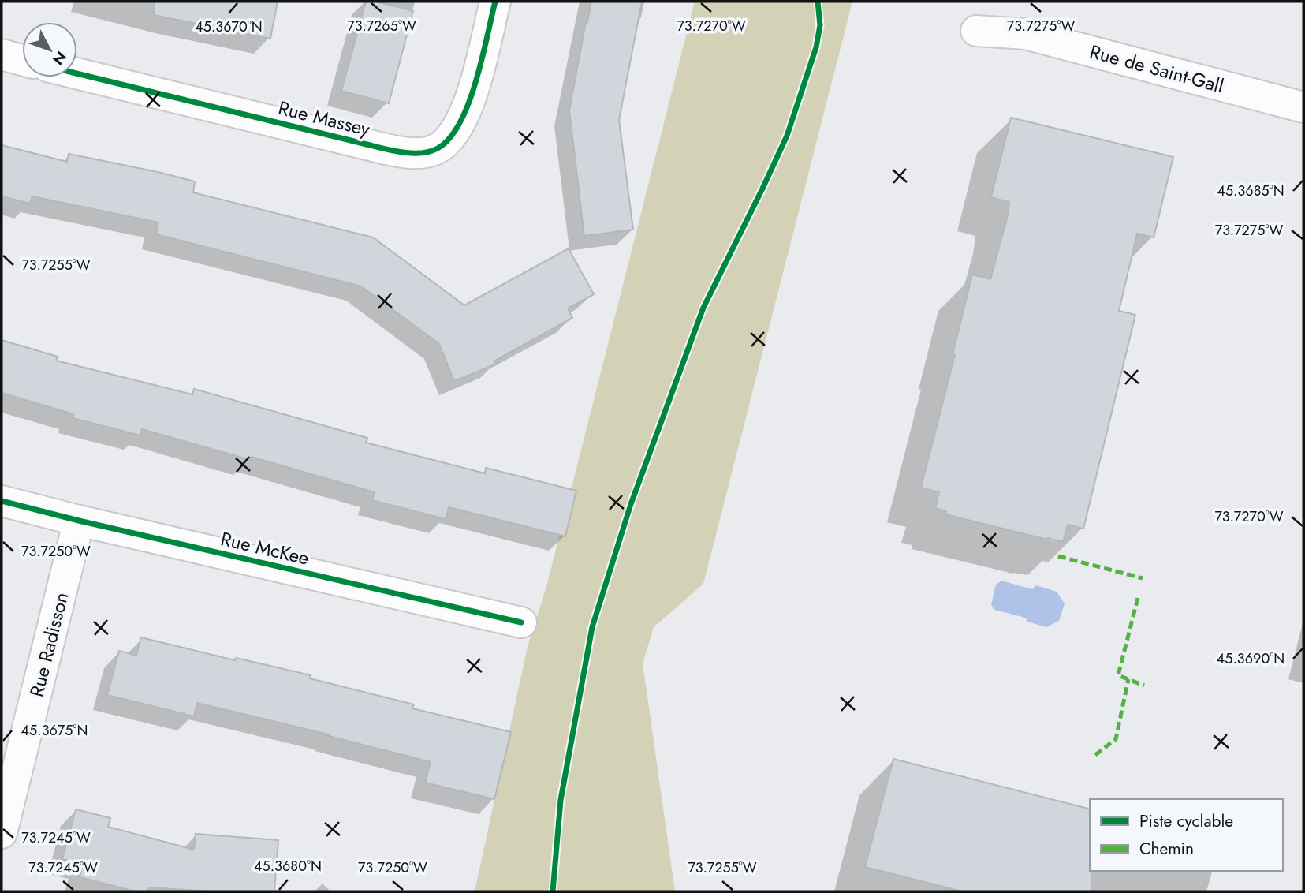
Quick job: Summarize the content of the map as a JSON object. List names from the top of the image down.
{
  "streets": {
    "street": [
      "Rue de Saint-Gall",
      "Rue Massey",
      "Rue McKee",
      "Rue Radisson"
    ]
  },
  "crossings": [
    ["Rue McKee", "Rue Radisson"]
  ],
  "legend": ["Piste cyclable", "Chemin"],
  "north": "bottom right",
  "coordinates": [
    "73.7265°W",
    "73.7270°W",
    "73.7275°W",
    "45.3670°N",
    "45.3685°N",
    "73.7255°W",
    "73.7250°W",
    "45.3690°N",
    "45.3675°N",
    "73.7245°W",
    "45.3680°N"
  ]
}
